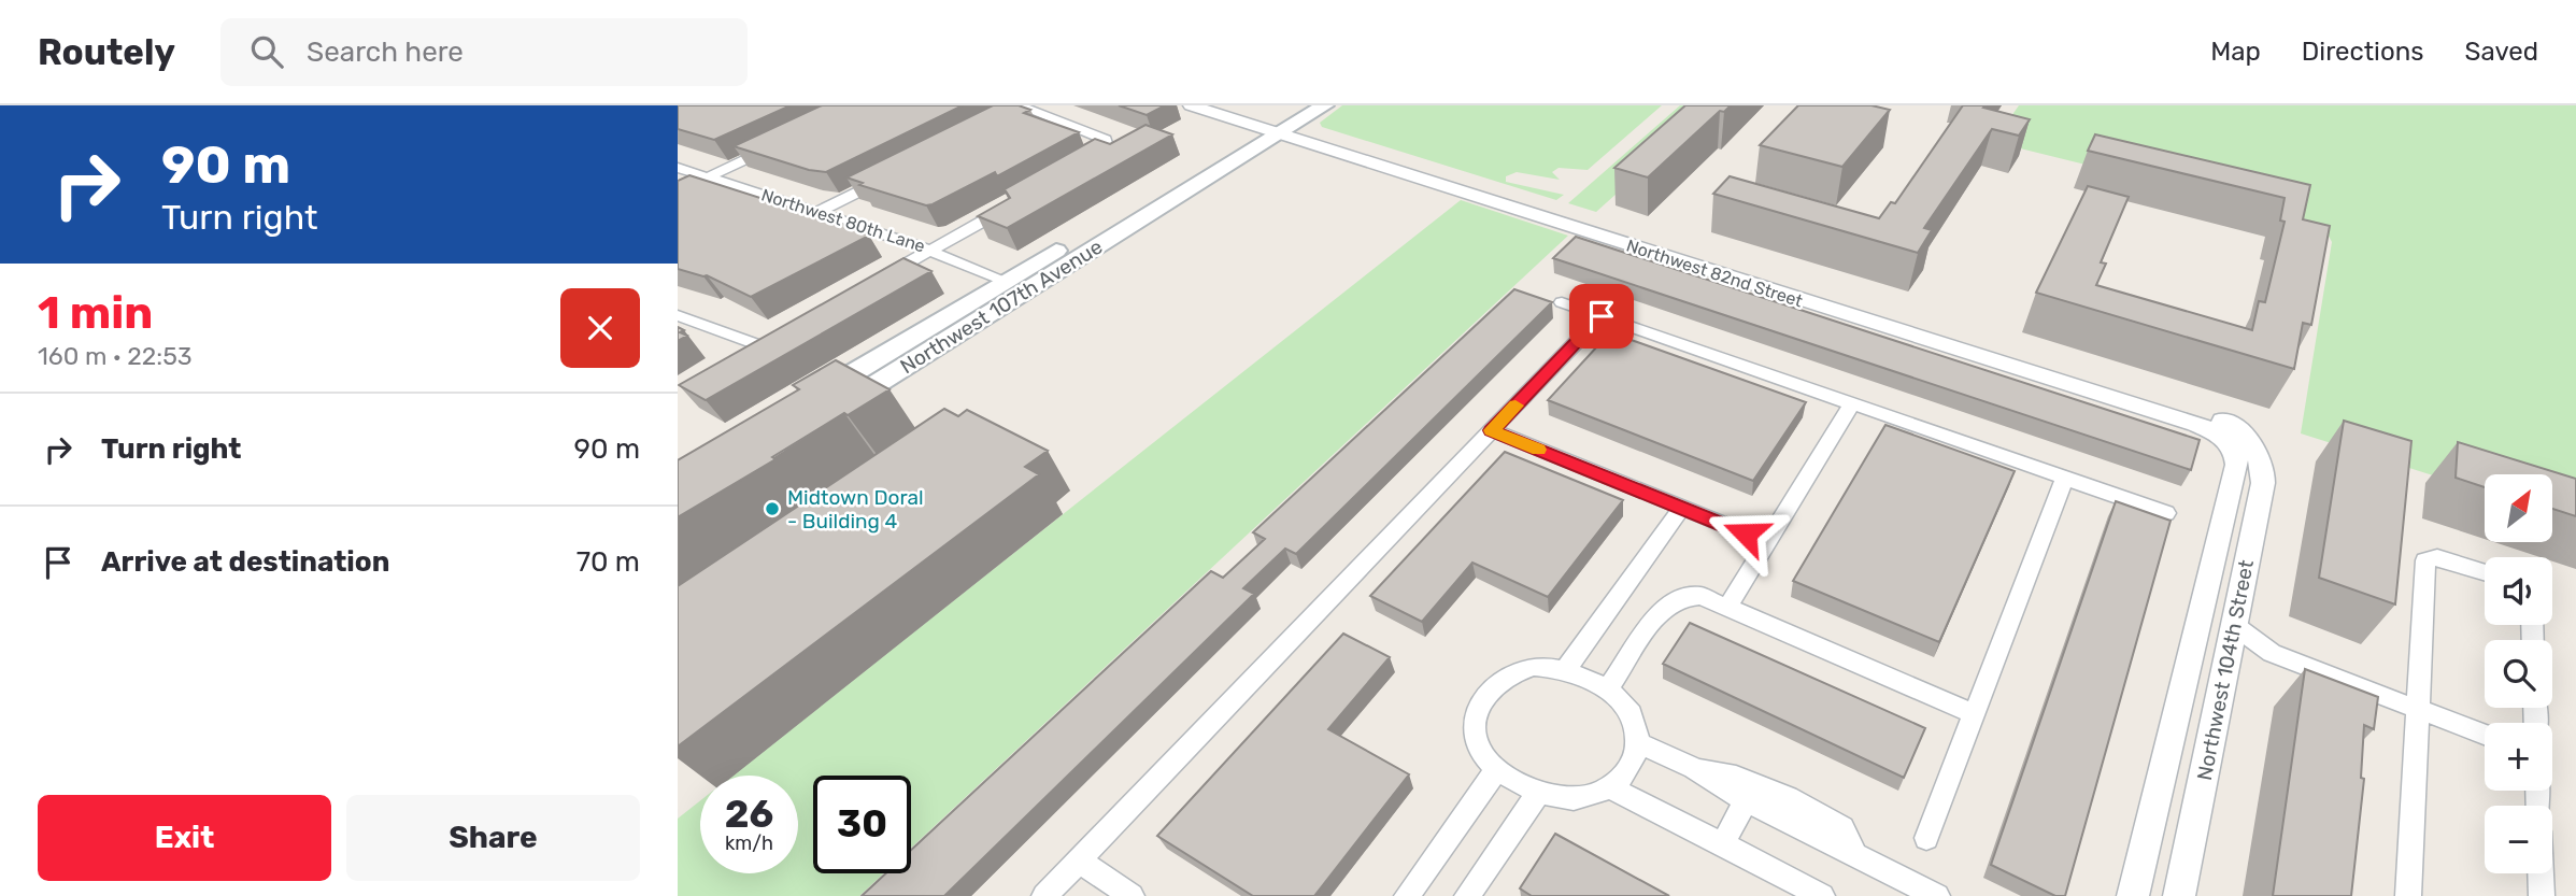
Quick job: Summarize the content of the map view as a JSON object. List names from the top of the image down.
{
  "streets": {
    "main road": ["Northwest 107th Avenue"],
    "street": ["Northwest 80th Lane", "Northwest 82nd Street", "Northwest 104th Street"]
  },
  "crossings": [
    ["Northwest 80th Lane", "Northwest 107th Avenue"],
    ["Northwest 82nd Street", "Northwest 107th Avenue"],
    ["Northwest 82nd Street", "Northwest 104th Street"]
  ],
  "places": ["Midtown Doral - Building 4"],
  "north": "top right",
  "page": {
    "header": "Routely",
    "search": "Search here",
    "nav": ["Map", "Directions", "Saved"],
    "turn": ["90 m", "Turn right"],
    "heading": ["1 min", "160 m · 22:53"],
    "list": [
      {
        "name": "Turn right",
        "value": "90 m"
      },
      {
        "name": "Arrive at destination",
        "value": "70 m"
      }
    ],
    "map_buttons": ["+", "−"],
    "speed": "26 km/h",
    "limit": "30",
    "buttons": ["Exit", "Share"]
  }
}
